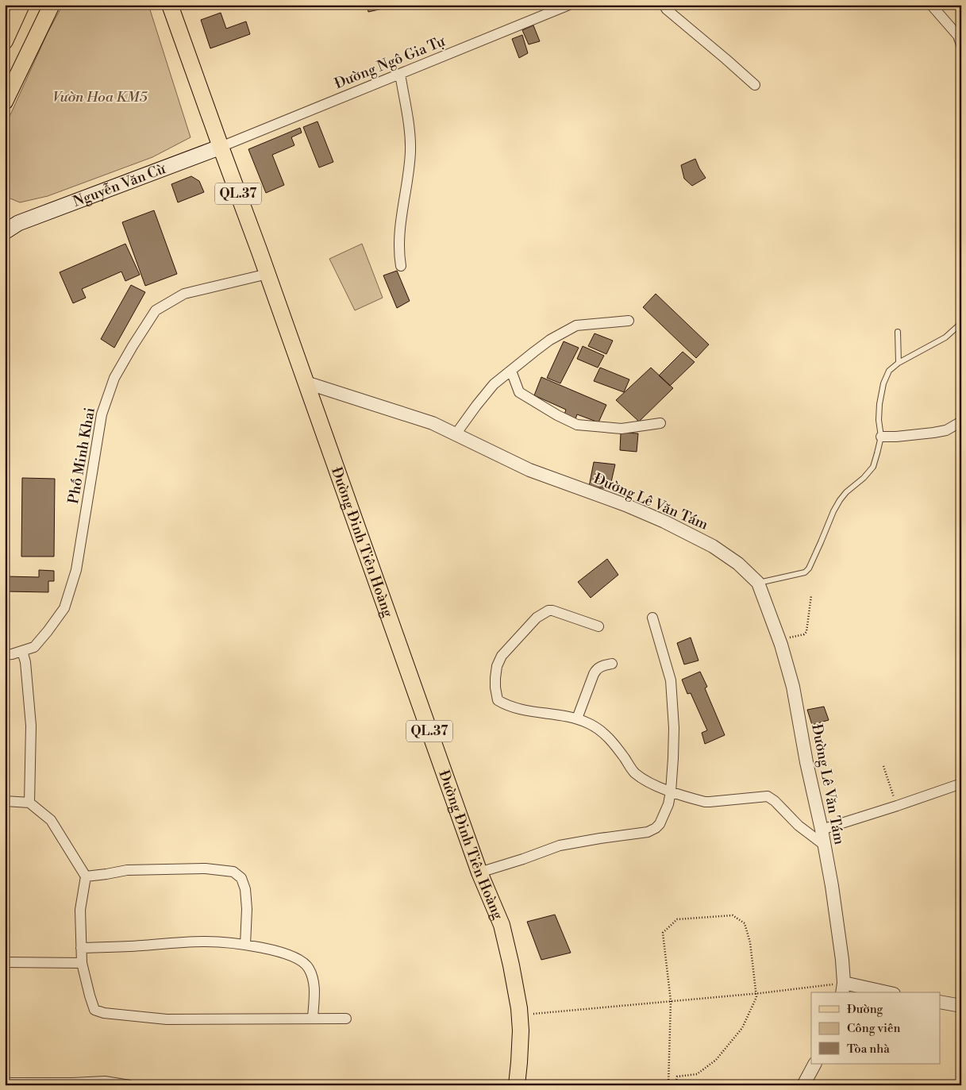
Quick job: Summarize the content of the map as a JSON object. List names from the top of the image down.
{
  "streets": {
    "main road": ["Nguyễn Văn Cừ", "QL.37", "Đường Đinh Tiên Hoàng"],
    "street": ["Đường Ngô Gia Tự", "Phố Minh Khai", "Đường Lê Văn Tám"]
  },
  "crossings": [
    ["Đường Ngô Gia Tự", "Nguyễn Văn Cừ"],
    ["Đường Ngô Gia Tự", "Đường Đinh Tiên Hoàng"],
    ["Nguyễn Văn Cừ", "Đường Đinh Tiên Hoàng"],
    ["Phố Minh Khai", "Đường Đinh Tiên Hoàng"],
    ["Đường Lê Văn Tám", "Đường Đinh Tiên Hoàng"]
  ],
  "parks": ["Vườn Hoa KM5"],
  "legend": ["Đường", "Công viên", "Tòa nhà"]
}
